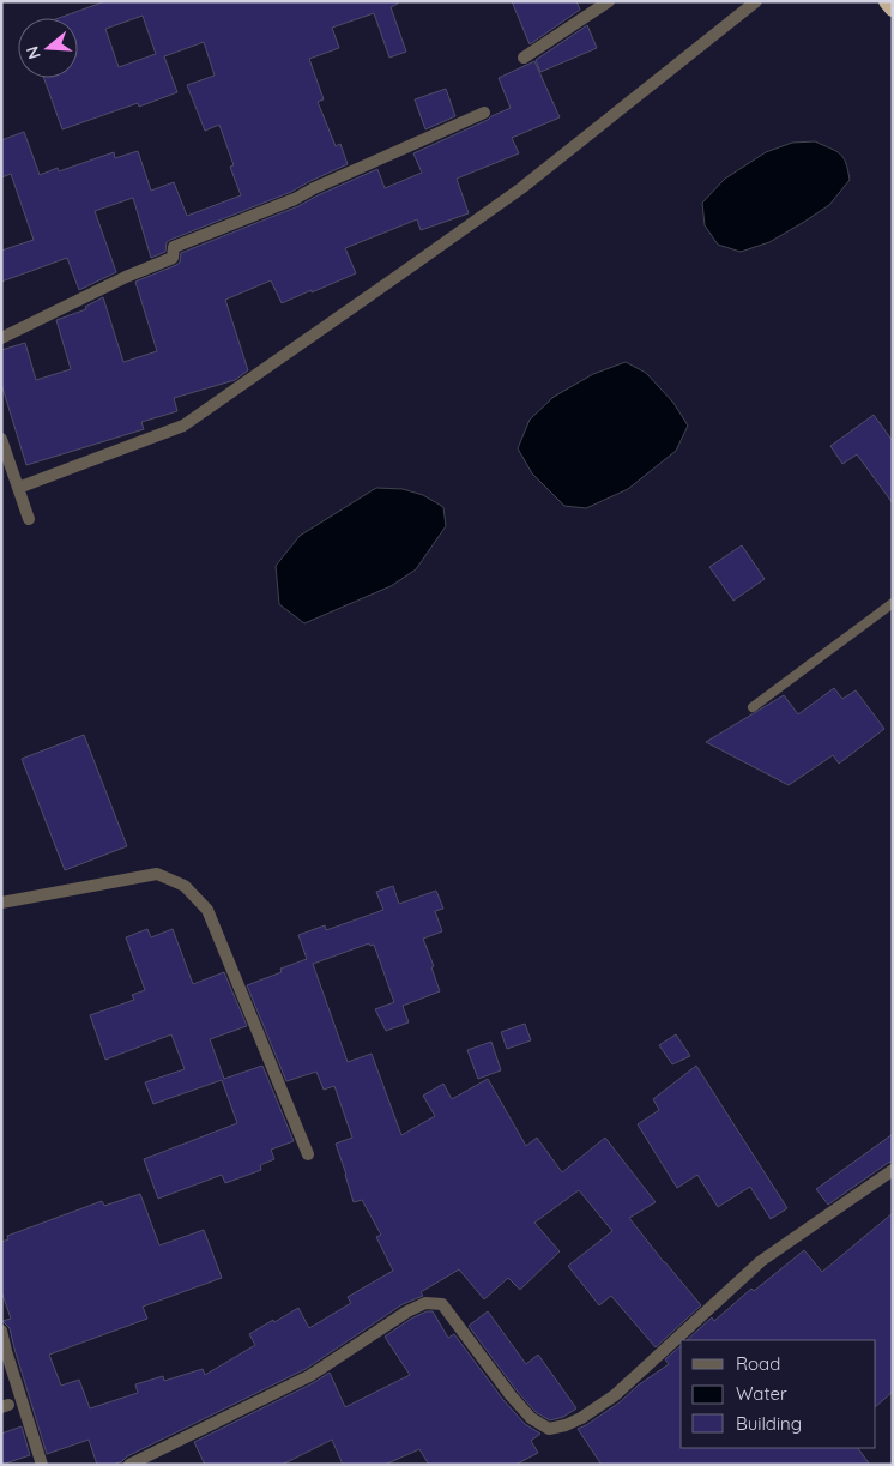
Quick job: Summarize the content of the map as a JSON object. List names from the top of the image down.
{
  "legend": ["Road", "Water", "Building"],
  "north": "left"
}
